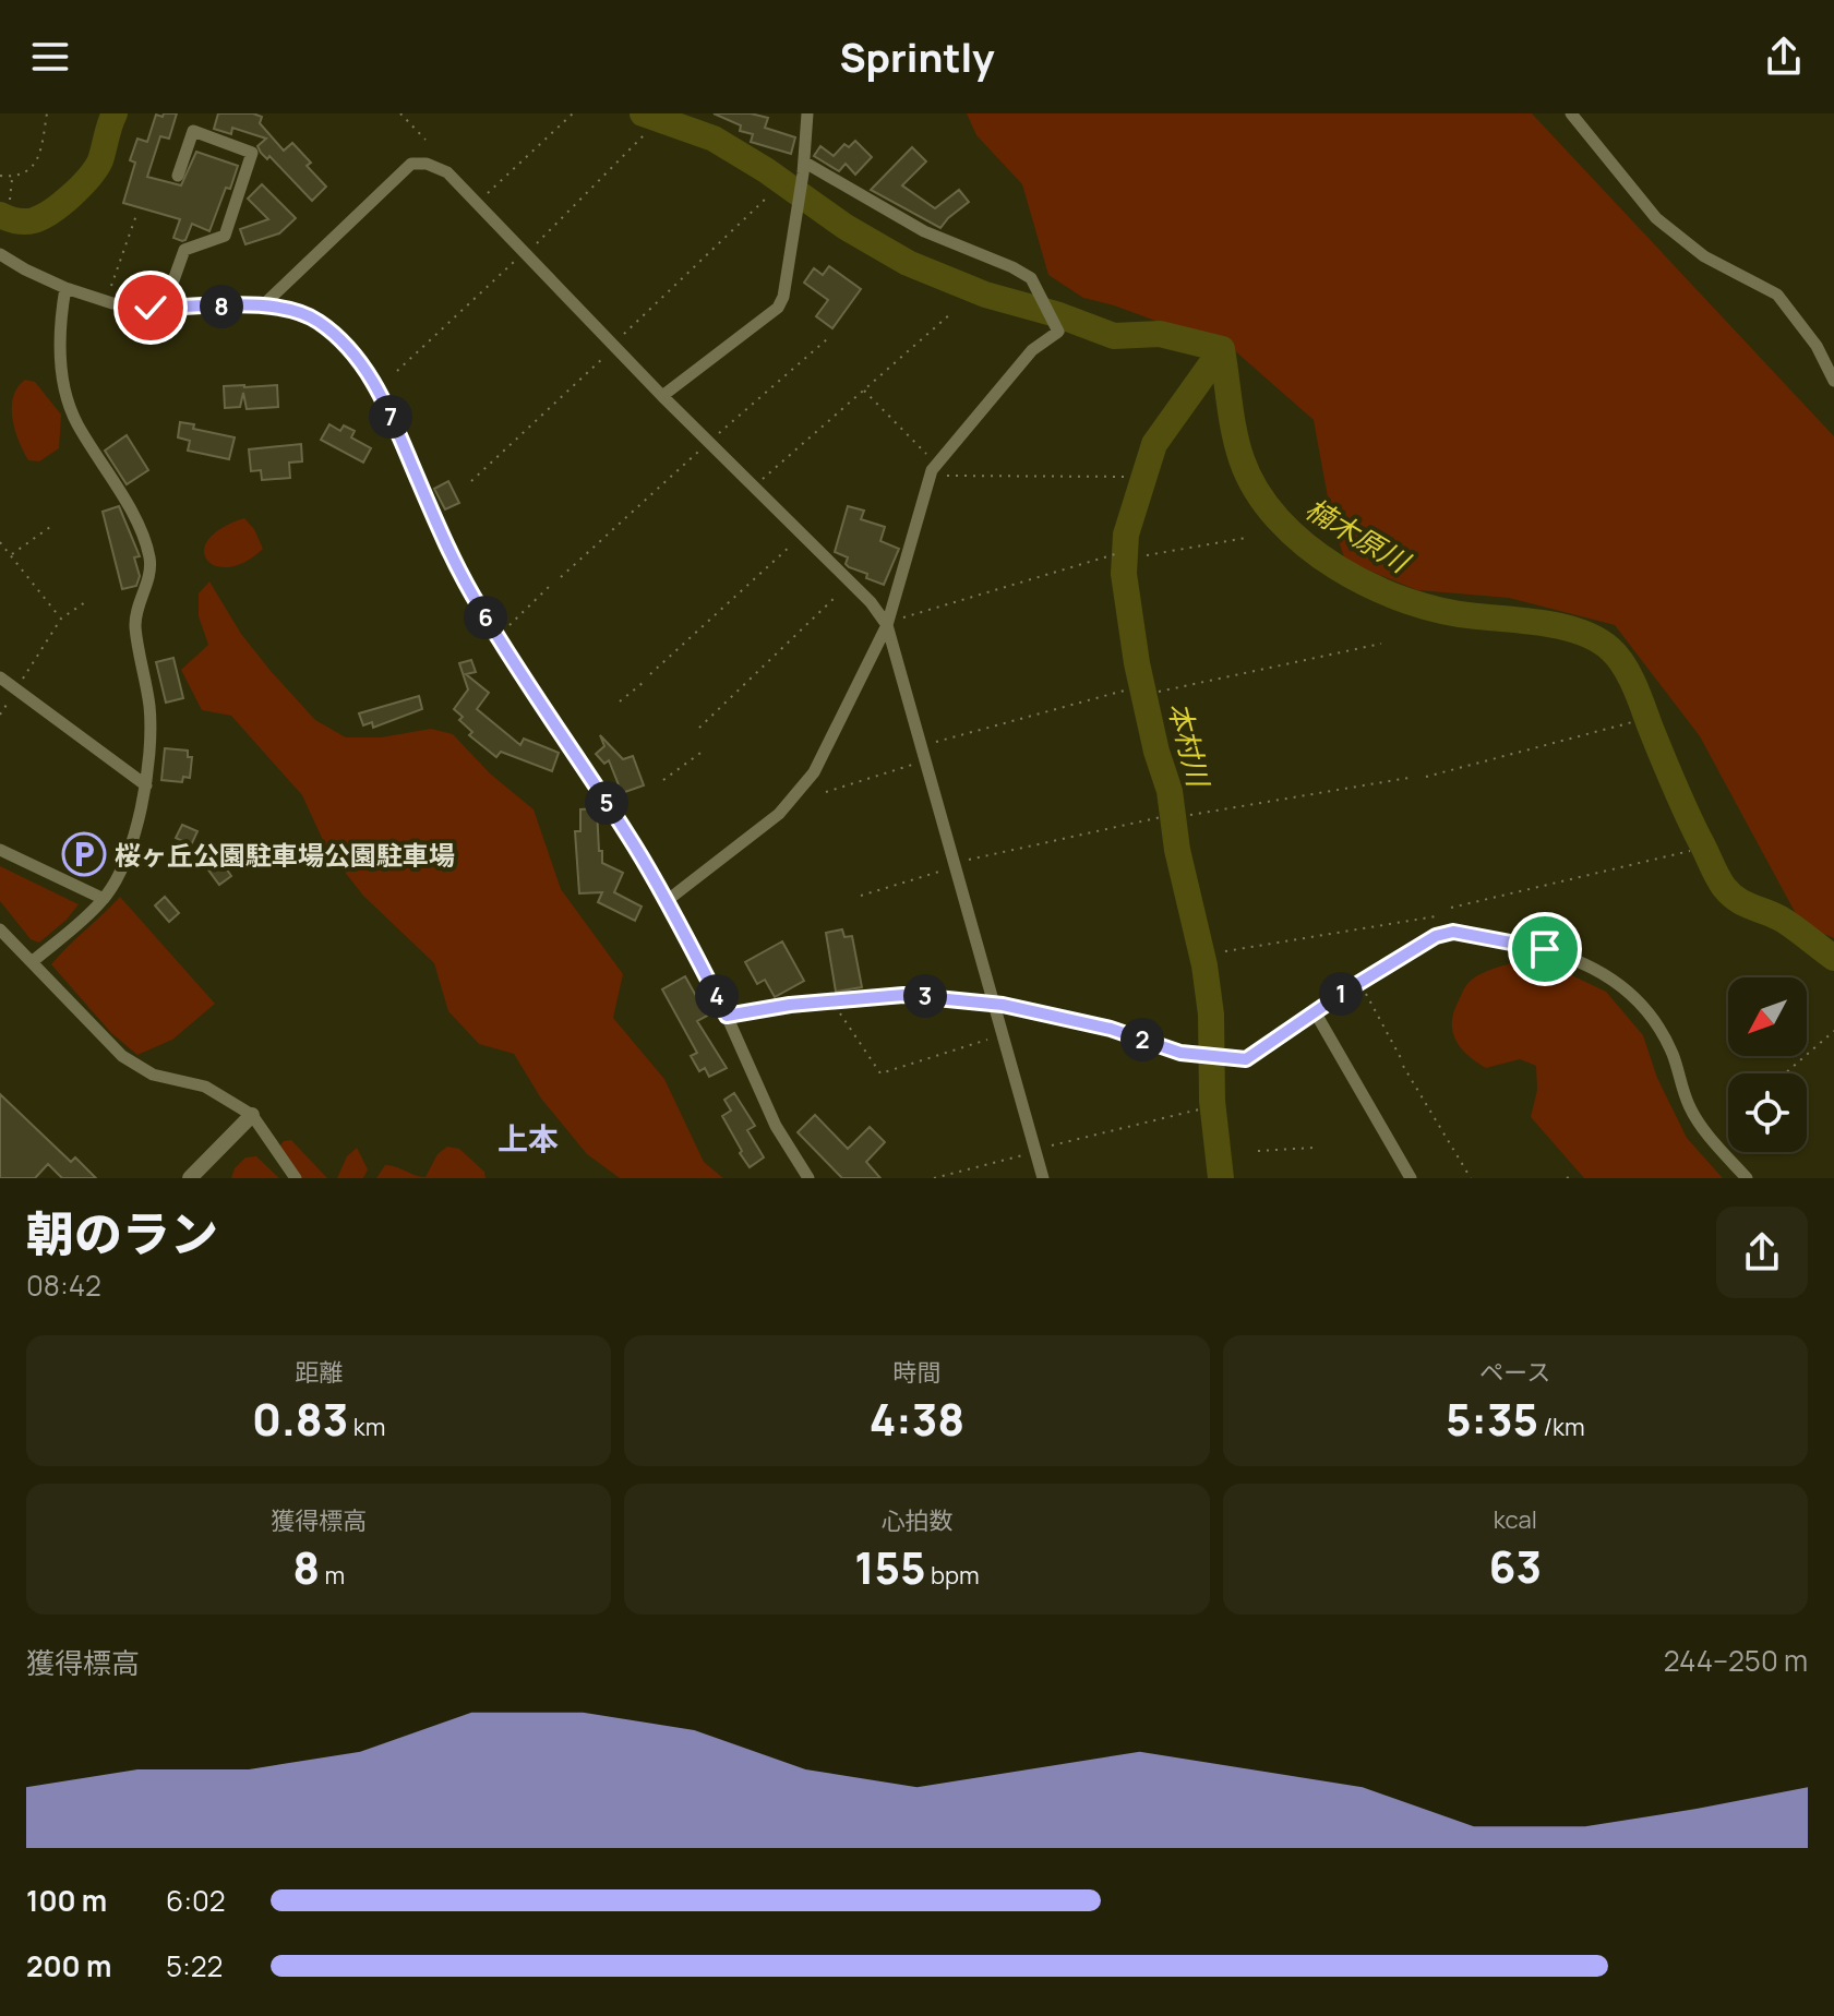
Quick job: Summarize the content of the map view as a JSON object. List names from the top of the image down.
{
  "districts": ["上本"],
  "water": ["楠木原川", "本村川"],
  "places": {
    "parking": ["桜ヶ丘公園駐車場公園駐車場"]
  },
  "north": "bottom left",
  "page": {
    "header": "Sprintly",
    "pins": [
      "8",
      "7",
      "6",
      "5",
      "1",
      "3",
      "4",
      "2"
    ],
    "heading": ["朝のラン", "08:42"],
    "stats": [
      ["距離", "0.83 km"],
      ["時間", "4:38"],
      ["ペース", "5:35 /km"],
      ["獲得標高", "8 m"],
      ["心拍数", "155 bpm"],
      ["kcal", "63"]
    ],
    "chart": ["獲得標高", "244–250 m"],
    "list": [
      {
        "name": "100 m",
        "note": "6:02"
      },
      {
        "name": "200 m",
        "note": "5:22"
      }
    ]
  }
}
